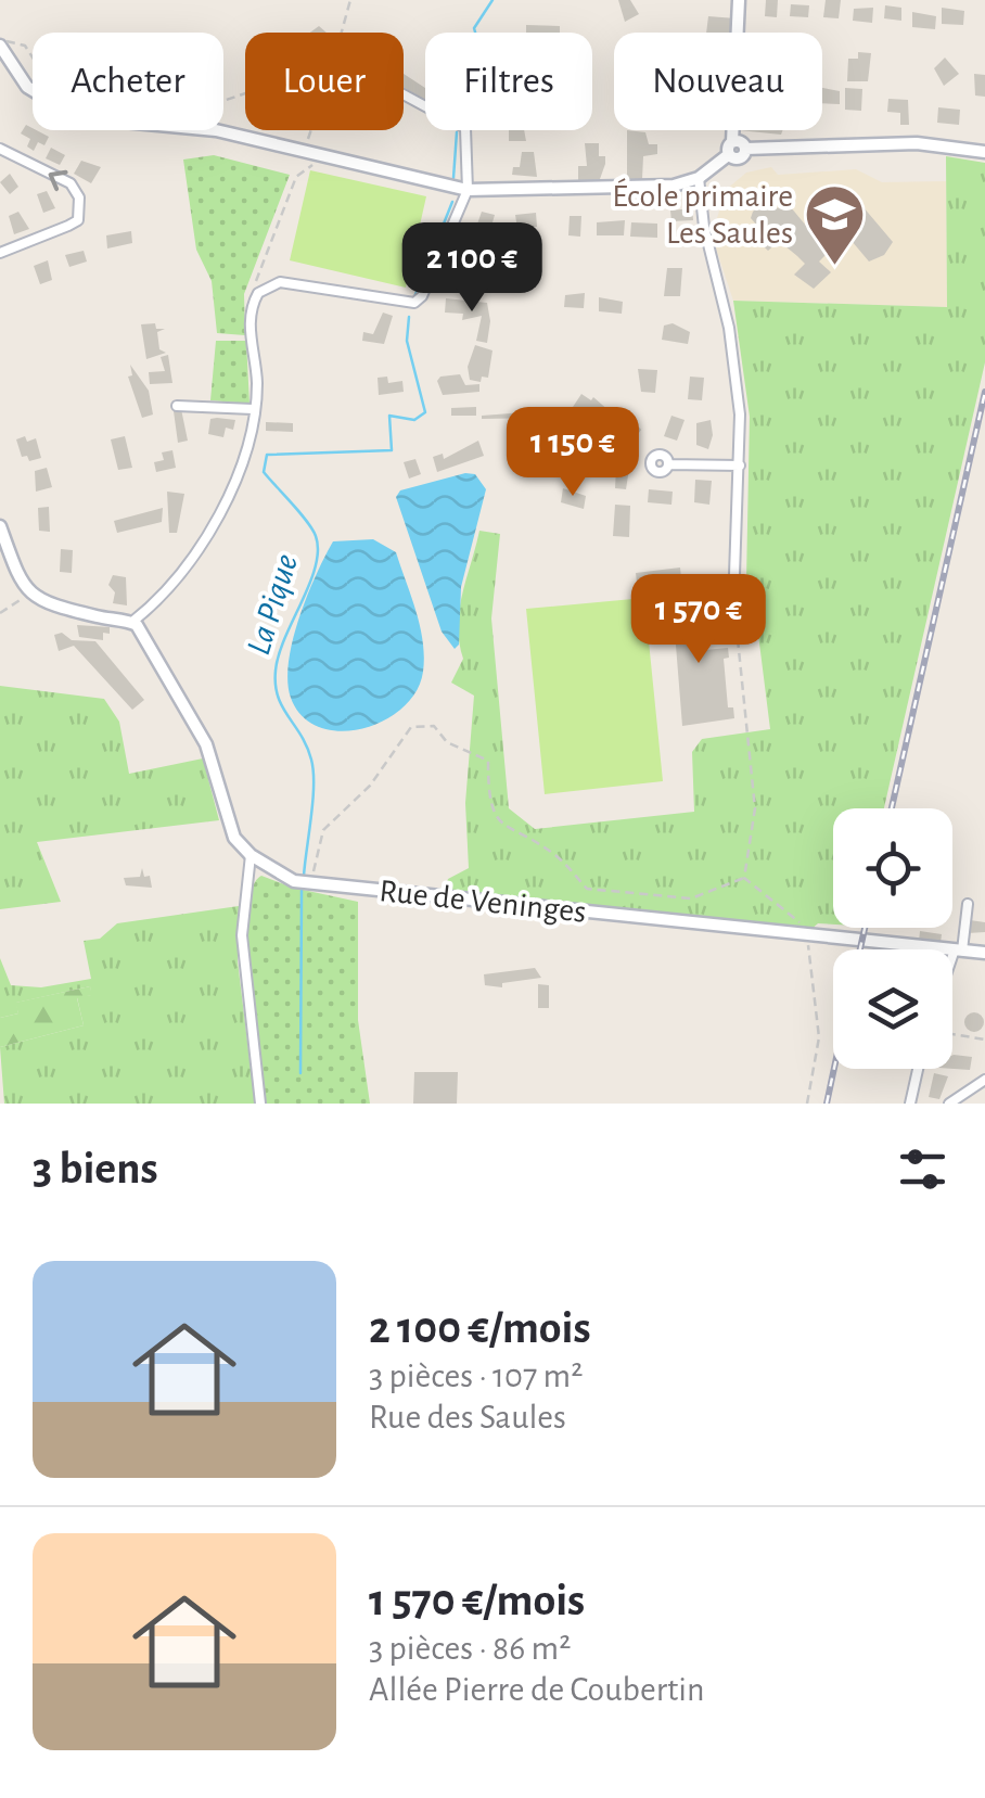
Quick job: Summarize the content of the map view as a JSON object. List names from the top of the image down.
{
  "streets": {
    "street": ["Rue de Veninges"]
  },
  "water": ["La Pique"],
  "places": {
    "school or university": ["École primaire Les Saules"]
  },
  "page": {
    "chip": [
      "Acheter",
      "Louer",
      "Filtres",
      "Nouveau"
    ],
    "price": ["2 100 €", "1 150 €", "1 570 €"],
    "heading": "3 biens",
    "list": [
      {
        "name": "2 100 €/mois",
        "note": "3 pièces · 107 m² · Rue des Saules"
      },
      {
        "name": "1 570 €/mois",
        "note": "3 pièces · 86 m² · Allée Pierre de Coubertin"
      }
    ]
  }
}
